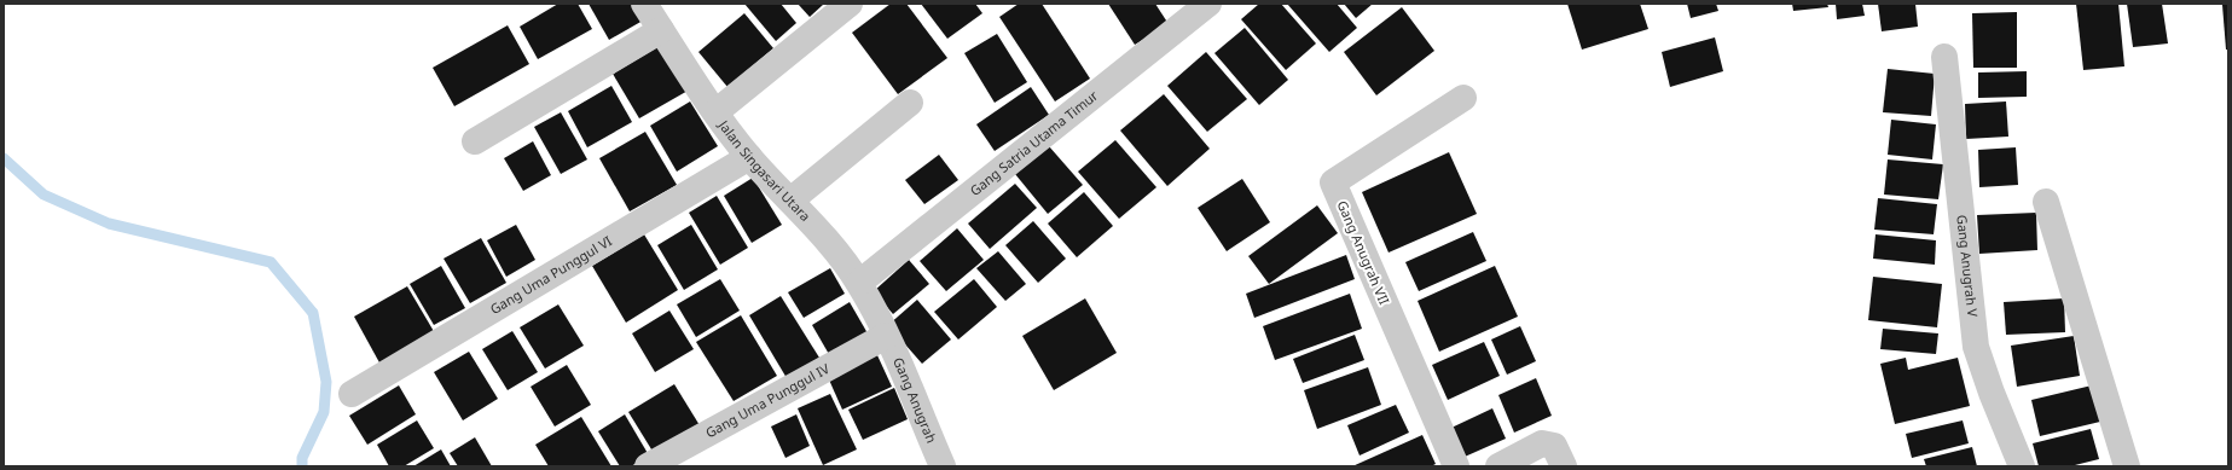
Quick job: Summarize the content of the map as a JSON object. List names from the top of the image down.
{
  "streets": {
    "street": [
      "Gang Satria Utama Timur",
      "Jalan Singasari Utara",
      "Gang Anugrah VII",
      "Gang Anugrah V",
      "Gang Uma Punggul VI",
      "Gang Uma Punggul IV",
      "Gang Anugrah"
    ]
  },
  "crossings": [
    ["Gang Satria Utama Timur", "Jalan Singasari Utara"],
    ["Jalan Singasari Utara", "Gang Uma Punggul VI"],
    ["Jalan Singasari Utara", "Gang Uma Punggul IV"],
    ["Jalan Singasari Utara", "Gang Anugrah"],
    ["Gang Uma Punggul IV", "Gang Anugrah"]
  ]
}
